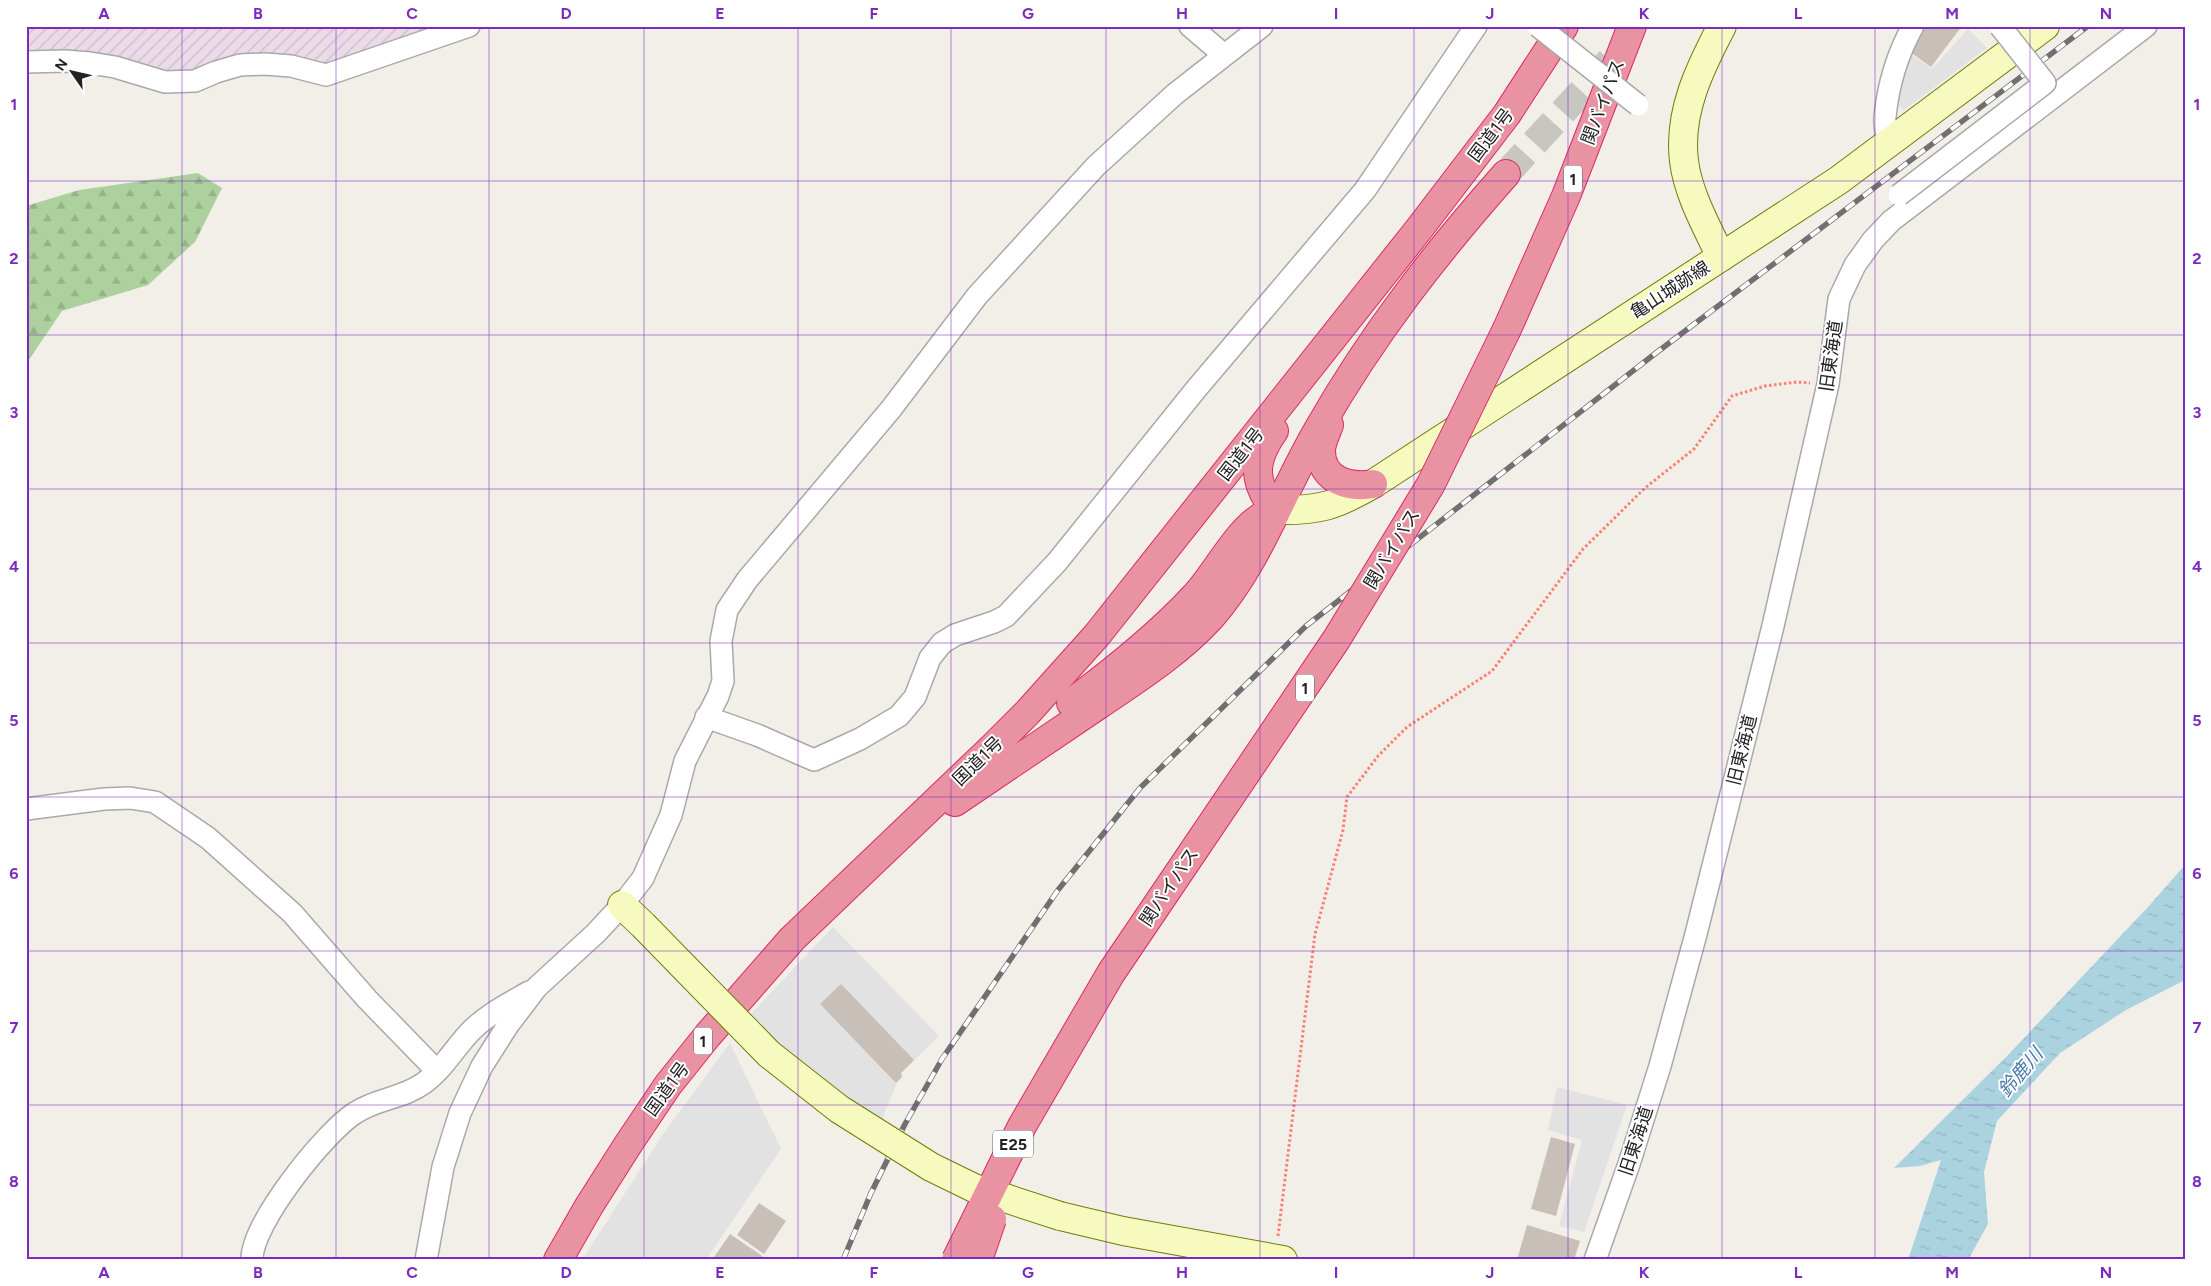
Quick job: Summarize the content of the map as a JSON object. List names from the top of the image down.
{
  "streets": {
    "highway": [
      "関バイパス",
      "国道1号",
      "1",
      "E25"
    ],
    "street": ["亀山城跡線", "旧東海道"]
  },
  "crossings": [
    ["関バイパス", "E25"],
    ["国道1号", "亀山城跡線"]
  ],
  "water": ["鈴鹿川"],
  "north": "top left",
  "grid": {
    "columns": [
      "A",
      "B",
      "C",
      "D",
      "E",
      "F",
      "G",
      "H",
      "I",
      "J",
      "K",
      "L",
      "M",
      "N"
    ],
    "rows": [
      "1",
      "2",
      "3",
      "4",
      "5",
      "6",
      "7",
      "8"
    ]
  }
}
